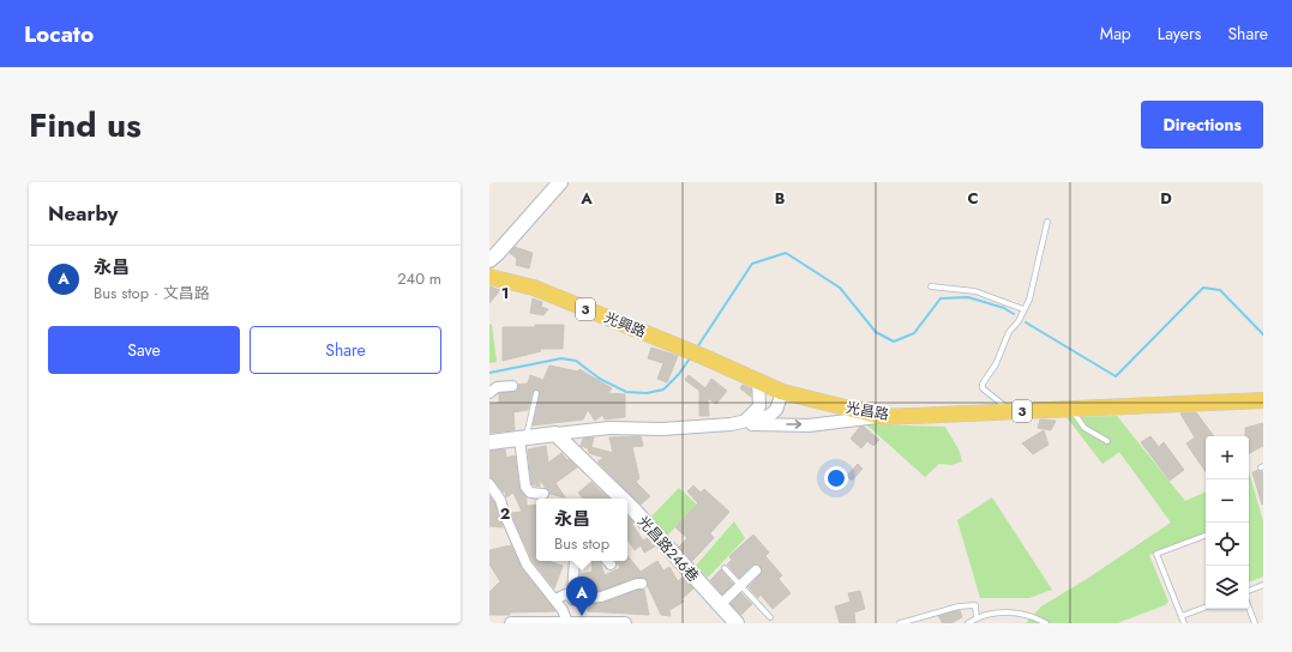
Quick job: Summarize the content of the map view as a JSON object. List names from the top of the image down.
{
  "streets": {
    "main road": [
      "3",
      "光興路",
      "光昌路",
      "光昌路246巷"
    ]
  },
  "crossings": [
    ["3", "光興路"],
    ["3", "光昌路"]
  ],
  "page": {
    "header": "Locato",
    "nav": ["Map", "Layers", "Share"],
    "title": "Find us",
    "buttons": [
      "Directions",
      ["Save", "Share"]
    ],
    "heading": "Nearby",
    "list": [
      {
        "mark": "A",
        "name": "永昌",
        "note": "Bus stop · 文昌路",
        "value": "240 m"
      }
    ],
    "map_buttons": ["+", "−"],
    "popup": ["永昌", "Bus stop"],
    "pins": "A"
  },
  "grid": {
    "columns": [
      "A",
      "B",
      "C",
      "D"
    ],
    "rows": ["1", "2"]
  }
}
